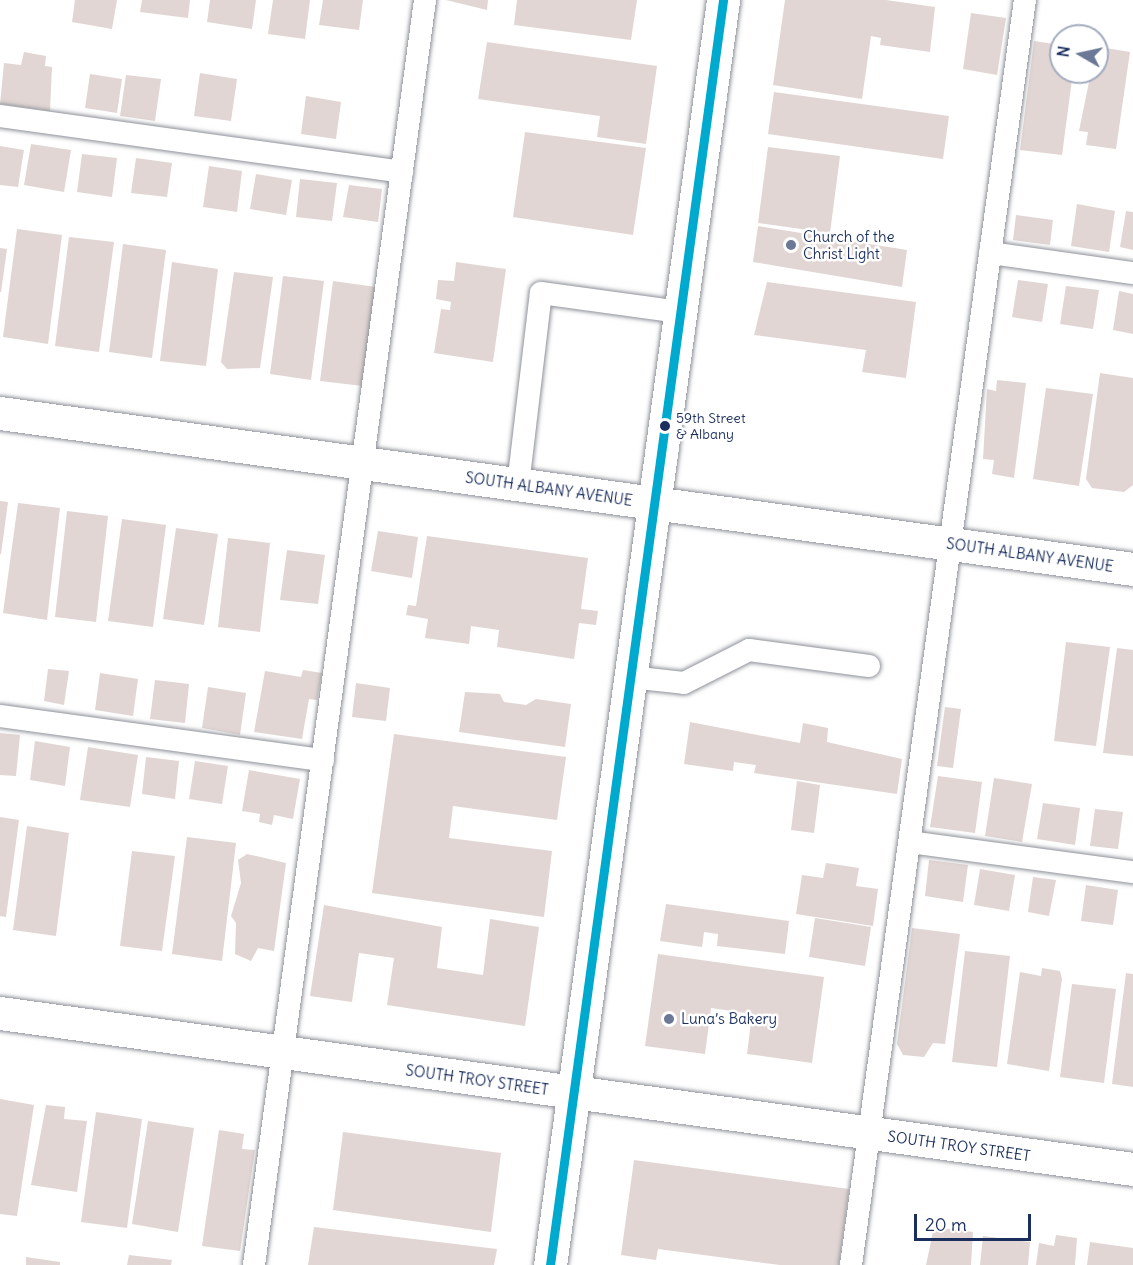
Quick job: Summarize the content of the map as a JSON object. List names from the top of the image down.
{
  "streets": {
    "street": ["SOUTH ALBANY AVENUE", "SOUTH TROY STREET"]
  },
  "places": ["Church of the Christ Light", "59th Street & Albany", "Luna’s Bakery"],
  "scale_bar": "20 m",
  "north": "left"
}
